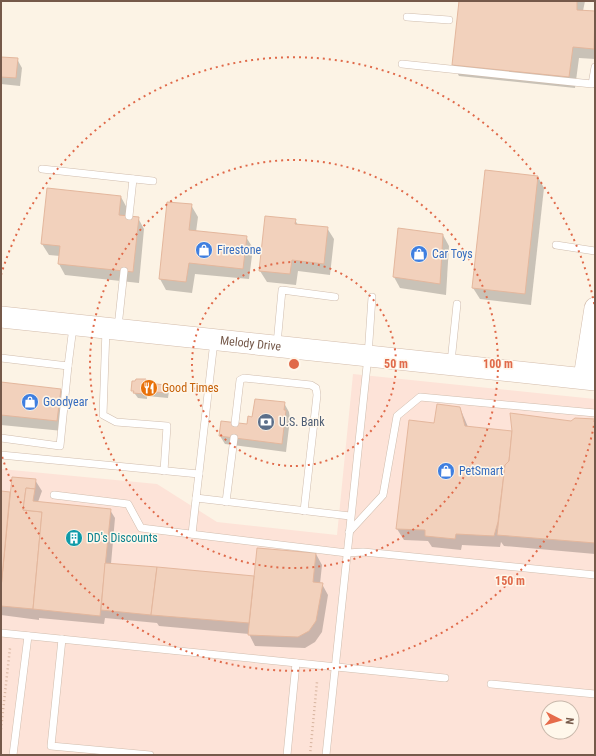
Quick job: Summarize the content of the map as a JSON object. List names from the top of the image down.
{
  "streets": {
    "street": ["Melody Drive"]
  },
  "places": {
    "shop": [
      "Firestone",
      "Car Toys",
      "Goodyear",
      "PetSmart"
    ],
    "restaurant": ["Good Times"],
    "bank": ["U.S. Bank"],
    "building": ["DD's Discounts"]
  },
  "north": "right",
  "rings": ["50 m", "100 m", "150 m"]
}
